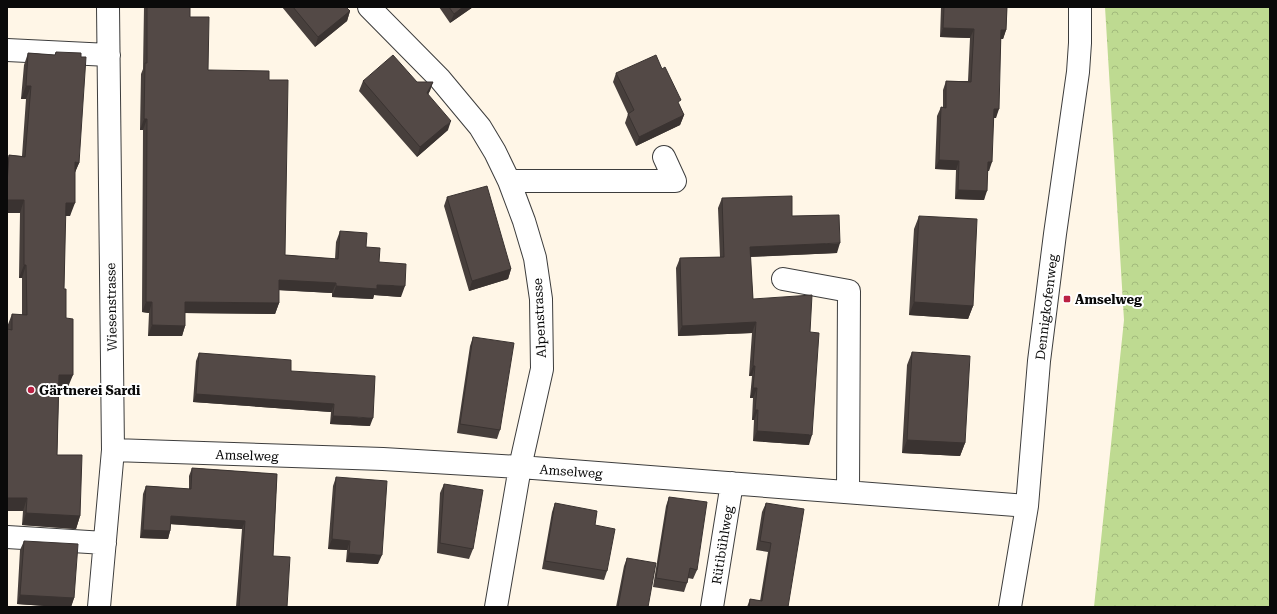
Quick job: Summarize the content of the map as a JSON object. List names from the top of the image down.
{
  "streets": {
    "street": [
      "Wiesenstrasse",
      "Dennigkofenweg",
      "Alpenstrasse",
      "Amselweg",
      "Rütibühlweg"
    ]
  },
  "crossings": [
    ["Wiesenstrasse", "Amselweg"],
    ["Dennigkofenweg", "Amselweg"],
    ["Alpenstrasse", "Amselweg"],
    ["Amselweg", "Rütibühlweg"]
  ],
  "places": {
    "transit": ["Amselweg"],
    "other": ["Gärtnerei Sardi"]
  }
}
